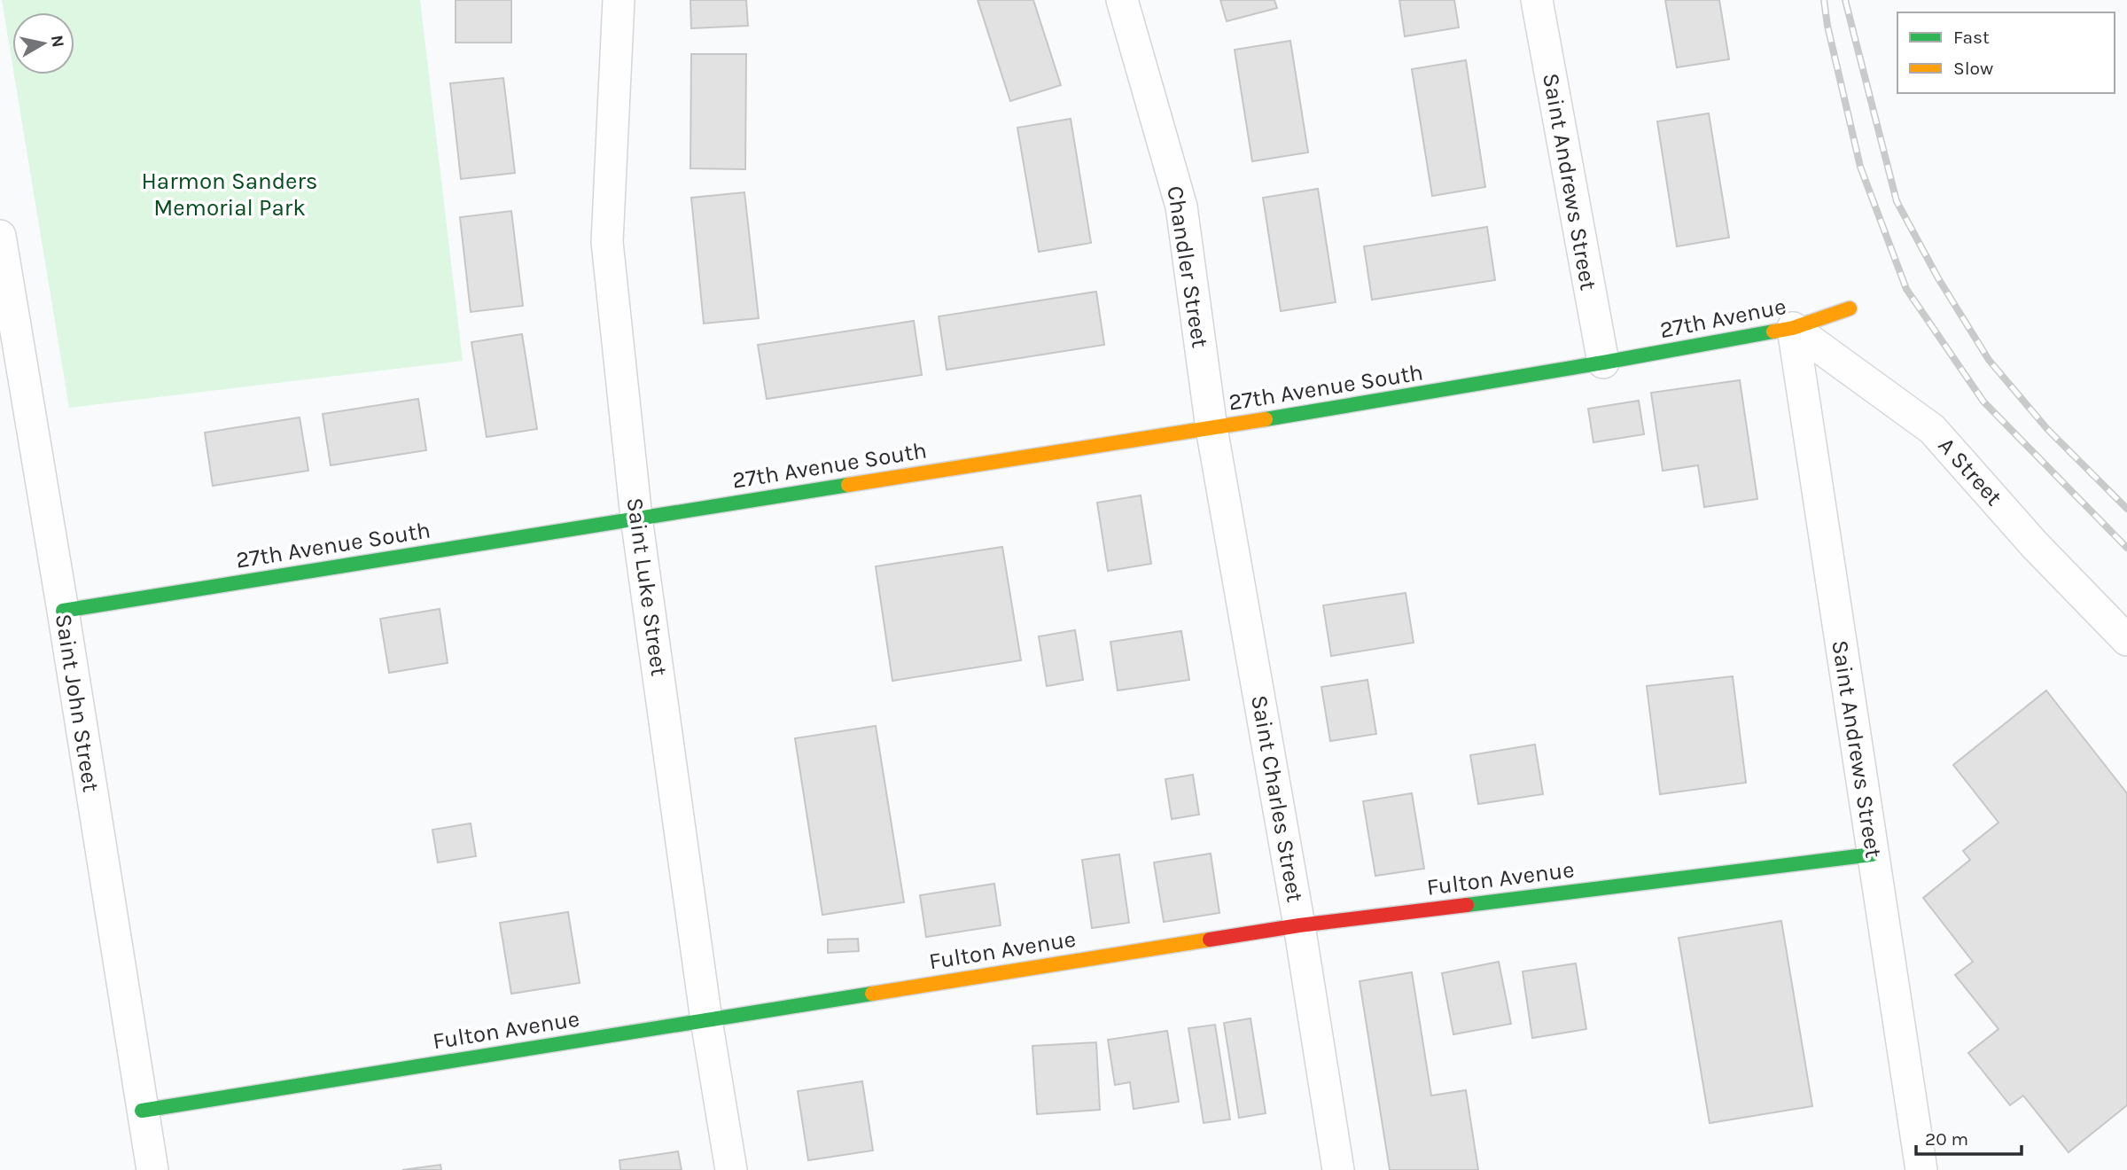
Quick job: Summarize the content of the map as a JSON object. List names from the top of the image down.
{
  "streets": {
    "street": [
      "Saint Andrews Street",
      "Chandler Street",
      "27th Avenue",
      "27th Avenue South",
      "A Street",
      "Saint Luke Street",
      "Saint John Street",
      "Saint Charles Street",
      "Fulton Avenue"
    ]
  },
  "crossings": [
    ["Saint Andrews Street", "27th Avenue"],
    ["Saint Andrews Street", "27th Avenue South"],
    ["Saint Andrews Street", "A Street"],
    ["Saint Andrews Street", "Fulton Avenue"],
    ["Chandler Street", "27th Avenue South"],
    ["Chandler Street", "Saint Charles Street"],
    ["27th Avenue", "27th Avenue South"],
    ["27th Avenue", "A Street"],
    ["27th Avenue South", "Saint Luke Street"],
    ["27th Avenue South", "Saint John Street"],
    ["27th Avenue South", "Saint Charles Street"],
    ["Saint Luke Street", "Fulton Avenue"],
    ["Saint John Street", "Fulton Avenue"],
    ["Saint Charles Street", "Fulton Avenue"]
  ],
  "parks": ["Harmon Sanders Memorial Park"],
  "legend": ["Fast", "Slow"],
  "scale_bar": "20 m",
  "north": "right"
}
